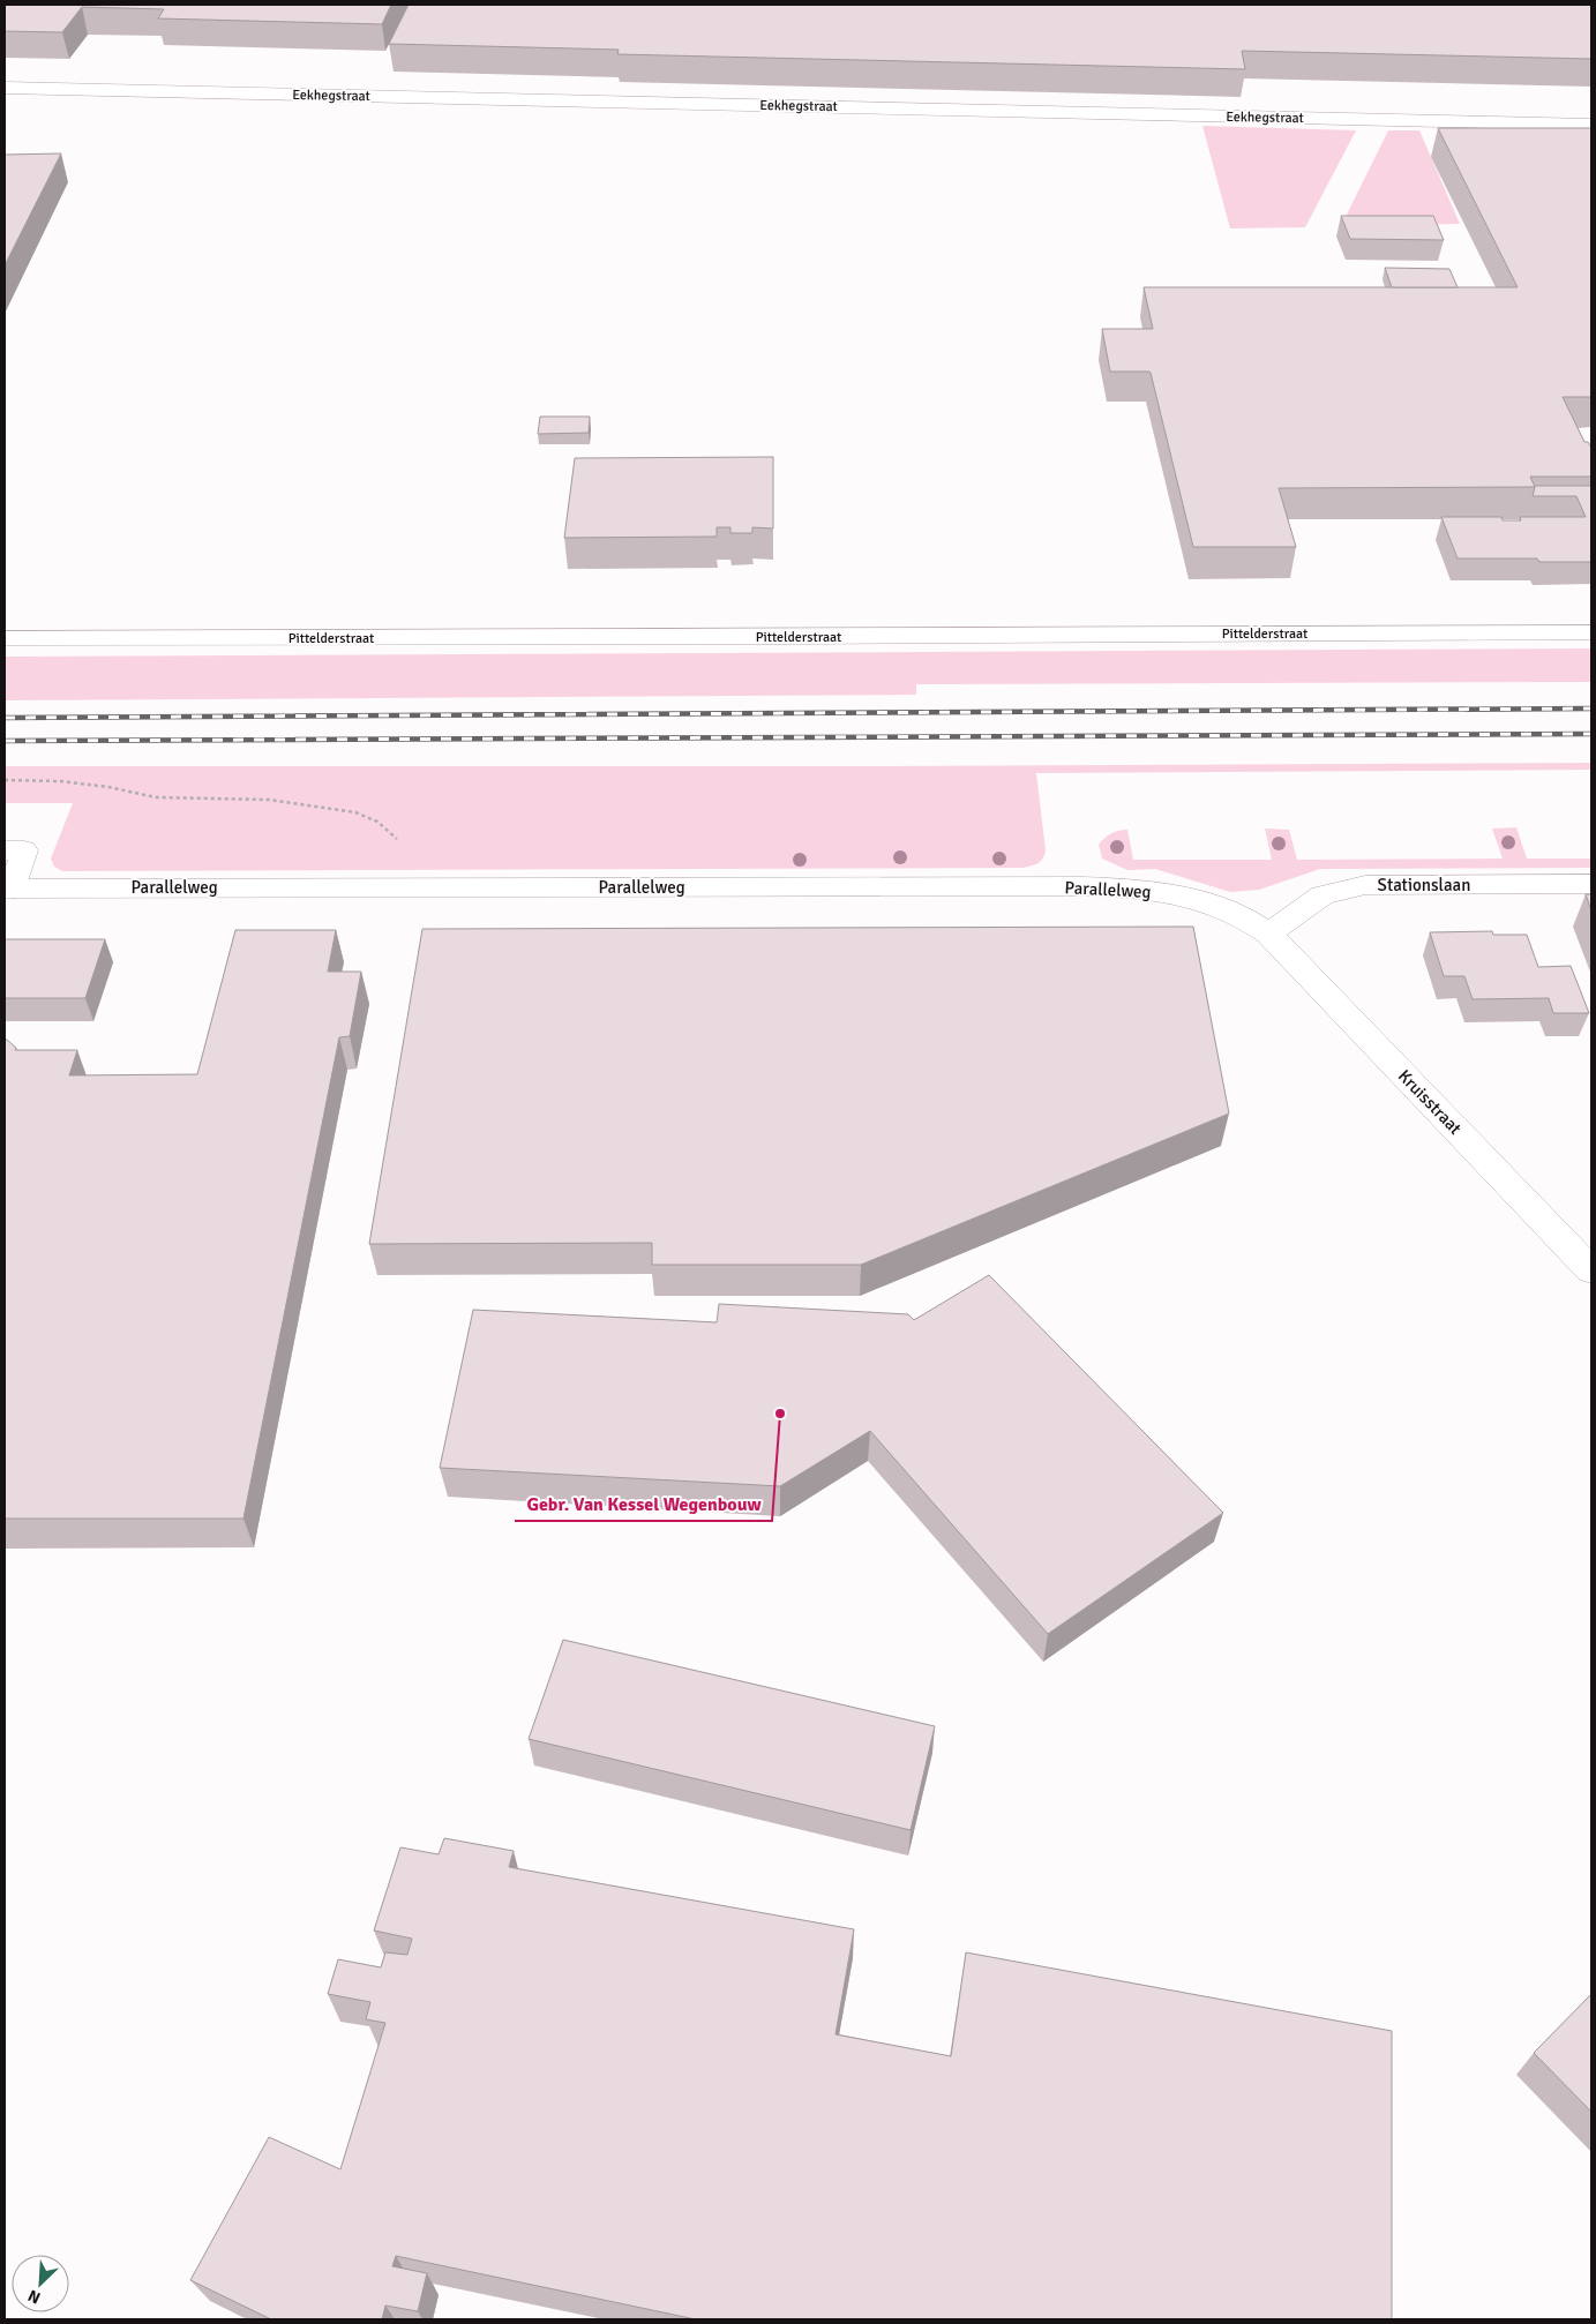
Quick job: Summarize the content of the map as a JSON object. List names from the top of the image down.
{
  "streets": {
    "street": [
      "Eekhegstraat",
      "Pittelderstraat",
      "Stationslaan",
      "Parallelweg",
      "Kruisstraat"
    ]
  },
  "crossings": [
    ["Stationslaan", "Parallelweg"],
    ["Stationslaan", "Kruisstraat"],
    ["Parallelweg", "Kruisstraat"]
  ],
  "places": ["Gebr. Van Kessel Wegenbouw"],
  "north": "bottom left"
}
